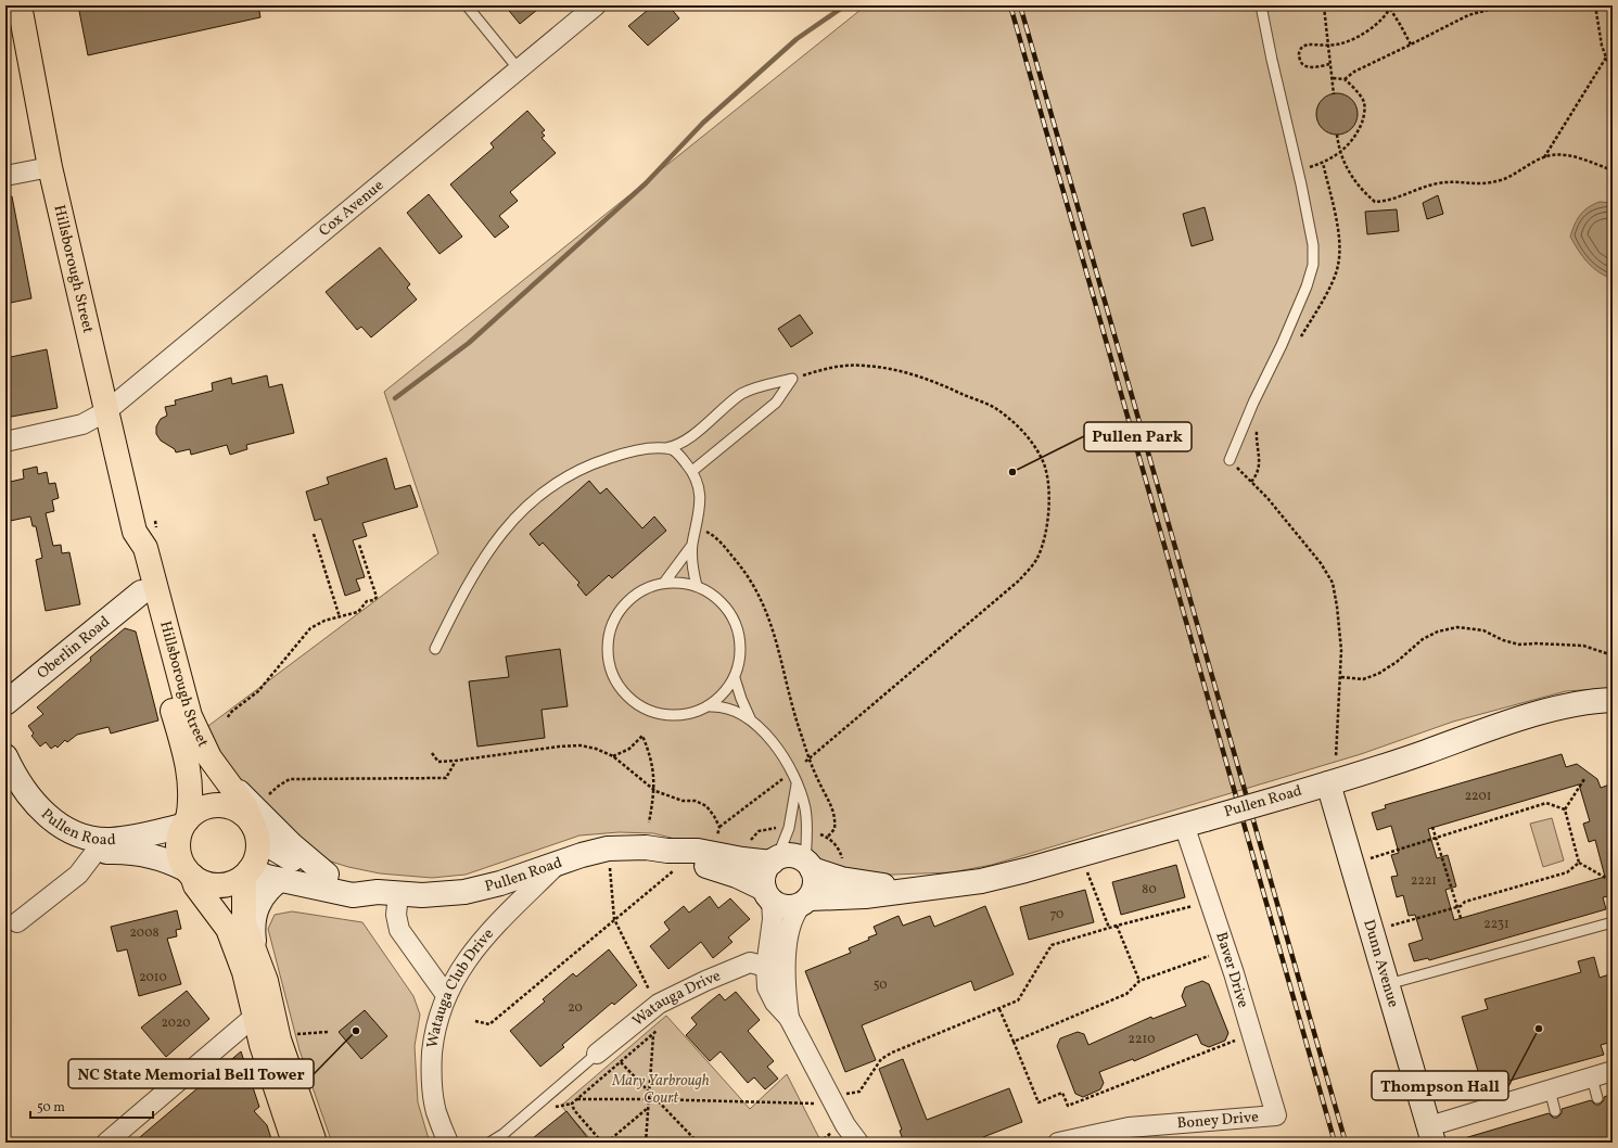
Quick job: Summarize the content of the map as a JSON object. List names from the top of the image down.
{
  "streets": {
    "main road": [
      "Hillsborough Street",
      "Oberlin Road",
      "Pullen Road",
      "Dunn Avenue"
    ],
    "street": [
      "Cox Avenue",
      "Baver Drive",
      "Watauga Club Drive",
      "Watauga Drive",
      "Boney Drive"
    ]
  },
  "crossings": [
    ["Cox Avenue", "Hillsborough Street"],
    ["Hillsborough Street", "Oberlin Road"],
    ["Hillsborough Street", "Pullen Road"],
    ["Pullen Road", "Dunn Avenue"],
    ["Pullen Road", "Baver Drive"],
    ["Pullen Road", "Watauga Club Drive"],
    ["Baver Drive", "Boney Drive"]
  ],
  "parks": ["Mary Yarbrough Court"],
  "places": ["Pullen Park", "Thompson Hall", "NC State Memorial Bell Tower"],
  "house_numbers": [
    "2201",
    "2221",
    "80",
    "70",
    "2231",
    "2008",
    "2010",
    "50",
    "20",
    "2020",
    "2210"
  ],
  "scale_bar": "50 m"
}
